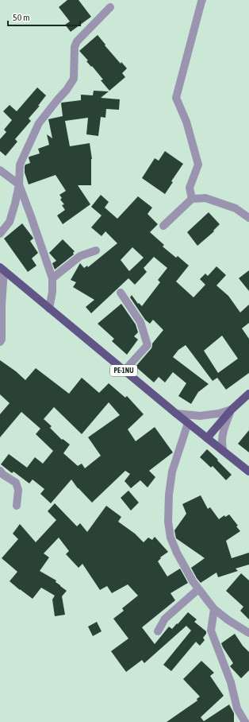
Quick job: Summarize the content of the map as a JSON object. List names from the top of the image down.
{
  "streets": {
    "main road": ["PE-1NU"]
  },
  "scale_bar": "50 m"
}
